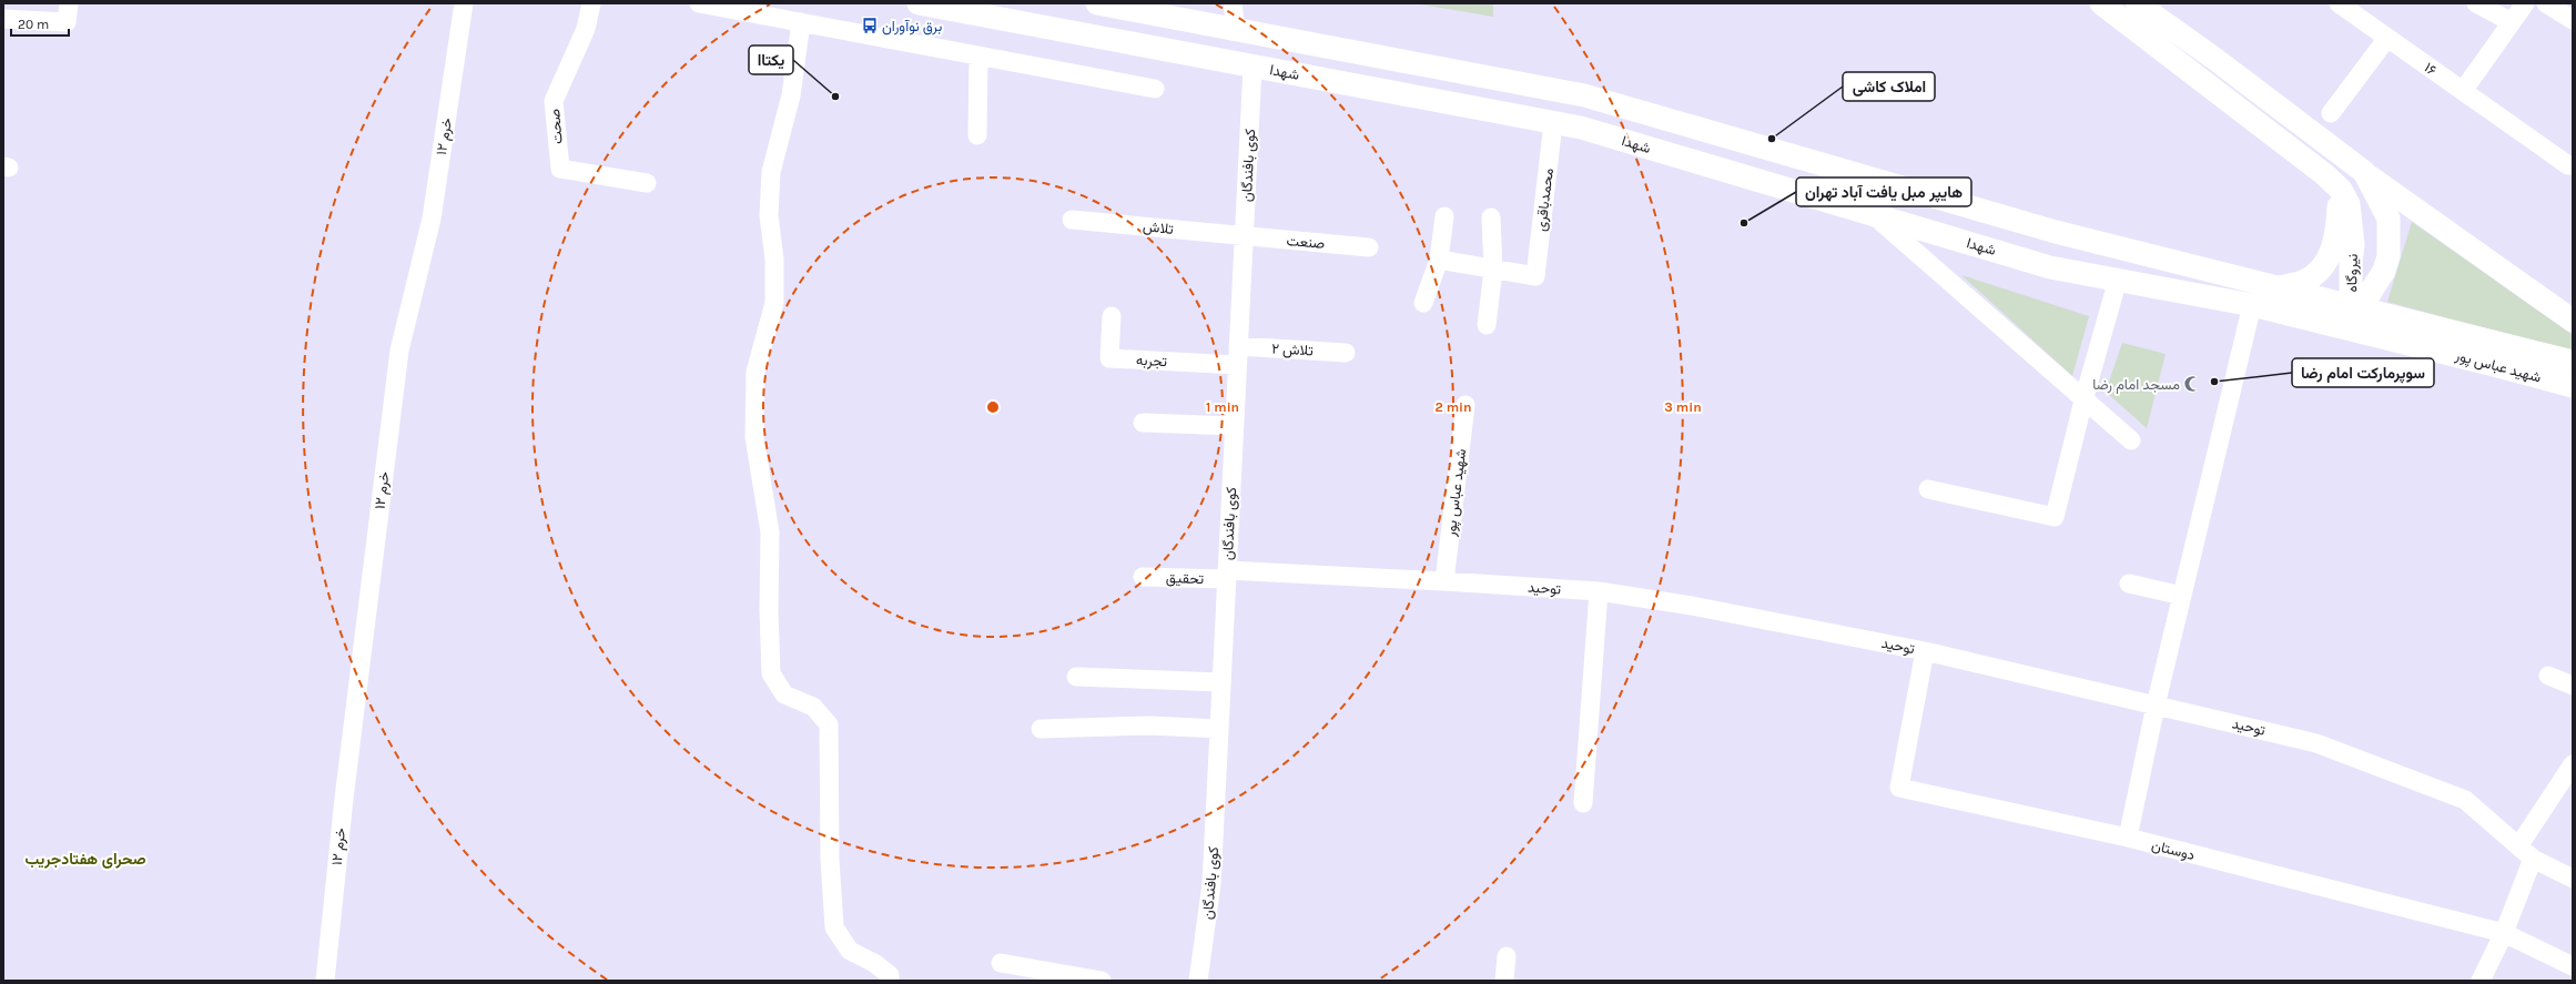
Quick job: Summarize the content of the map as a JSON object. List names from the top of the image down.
{
  "streets": {
    "main road": ["شهدا", "نیروگاه", "شهید عباس پور"],
    "street": [
      "۱۶",
      "صحت",
      "خرم ۱۲",
      "کوی بافندگان",
      "محمدباقری",
      "تلاش",
      "صنعت",
      "تلاش ۲",
      "تجربه",
      "تحقیق",
      "توحید",
      "دوستان"
    ]
  },
  "crossings": [
    ["شهدا", "کوی بافندگان"],
    ["شهدا", "محمدباقری"],
    ["شهدا", "شهید عباس پور"],
    ["کوی بافندگان", "تلاش"],
    ["کوی بافندگان", "صنعت"],
    ["کوی بافندگان", "تلاش ۲"],
    ["کوی بافندگان", "تجربه"],
    ["کوی بافندگان", "تحقیق"],
    ["کوی بافندگان", "توحید"],
    ["تلاش", "صنعت"],
    ["نیروگاه", "شهید عباس پور"],
    ["تلاش ۲", "تجربه"],
    ["شهید عباس پور", "توحید"],
    ["تحقیق", "توحید"],
    ["توحید", "دوستان"]
  ],
  "districts": ["صحرای هفتادجریب"],
  "places": {
    "bus stop": ["برق نوآوران"],
    "other": [
      "یکتاا",
      "املاک کاشی",
      "هایپر مبل یافت آباد تهران",
      "سوپرمارکت امام رضا"
    ],
    "mosque": ["مسجد امام رضا"]
  },
  "scale_bar": "20 m",
  "rings": ["1 min", "2 min", "3 min"]
}
